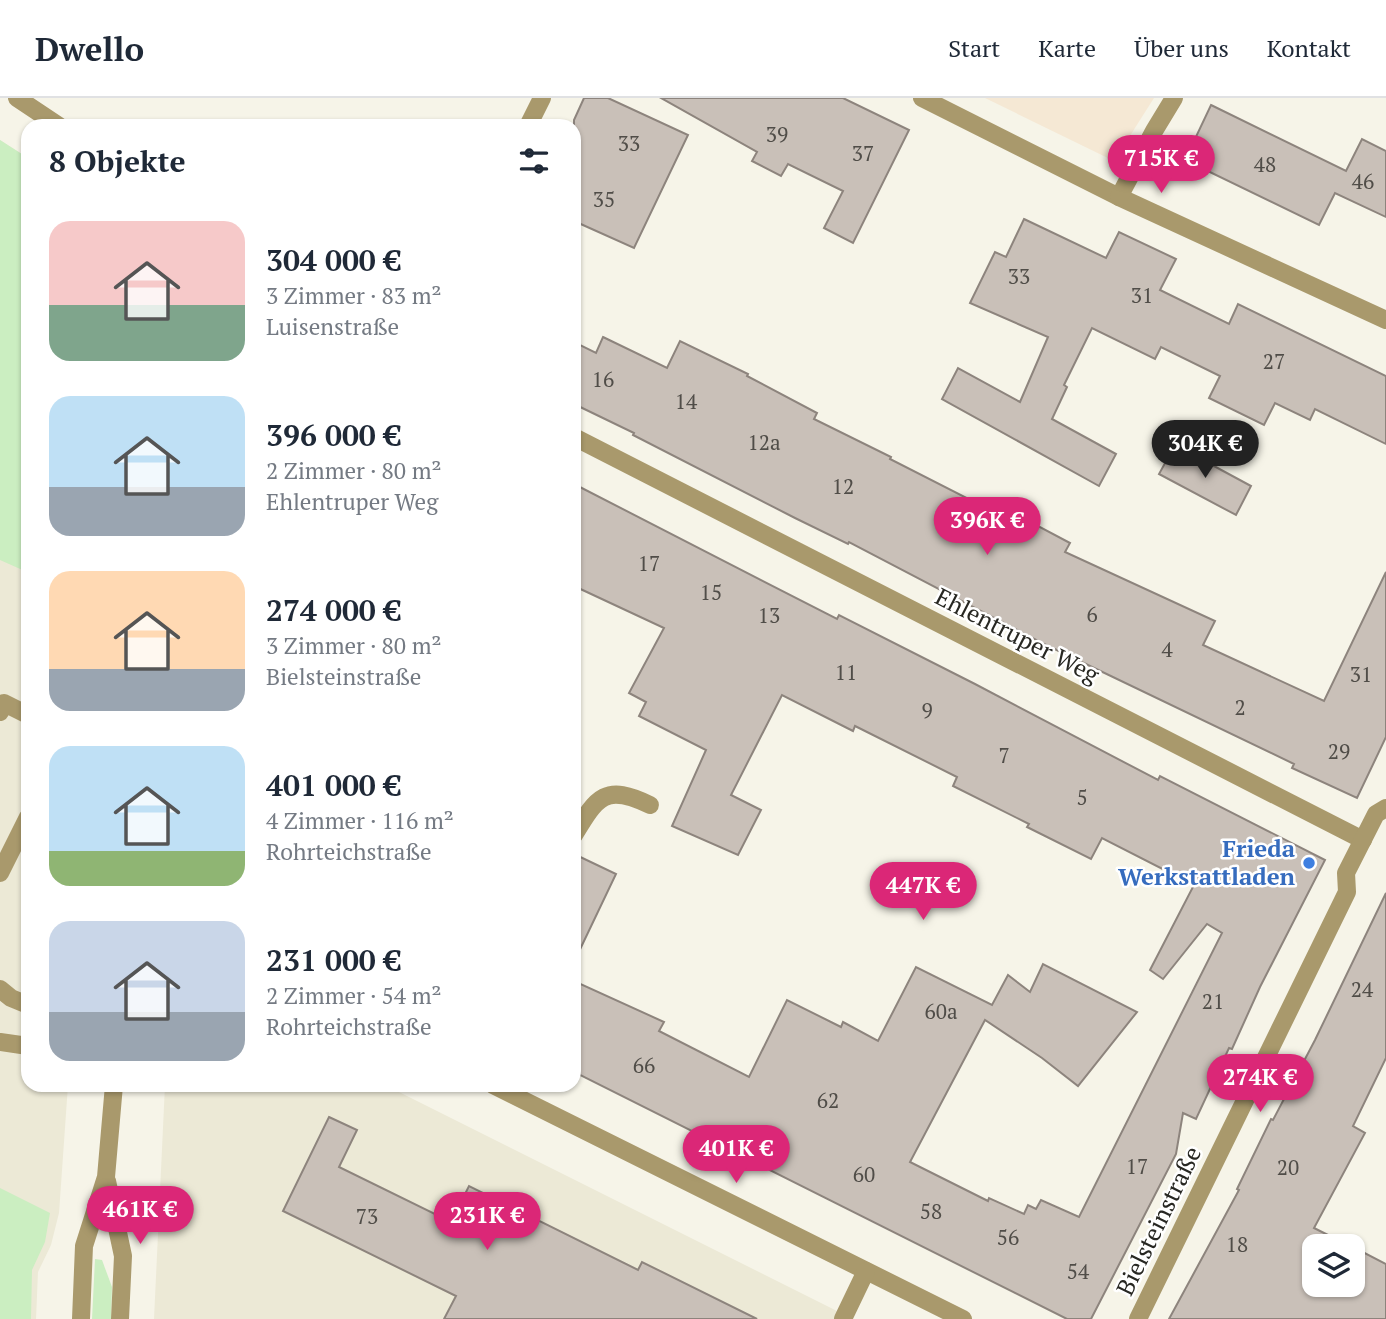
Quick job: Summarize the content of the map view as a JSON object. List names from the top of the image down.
{
  "streets": {
    "street": ["Ehlentruper Weg", "Bielsteinstraße"]
  },
  "crossings": [
    ["Ehlentruper Weg", "Bielsteinstraße"]
  ],
  "places": ["Frieda Werkstattladen"],
  "house_numbers": [
    "39",
    "33",
    "37",
    "48",
    "46",
    "35",
    "33",
    "31",
    "27",
    "16",
    "14",
    "12a",
    "12",
    "17",
    "15",
    "6",
    "13",
    "4",
    "11",
    "31",
    "2",
    "9",
    "29",
    "7",
    "5",
    "24",
    "21",
    "60a",
    "66",
    "62",
    "17",
    "20",
    "60",
    "58",
    "73",
    "56",
    "18",
    "54"
  ],
  "page": {
    "header": "Dwello",
    "nav": [
      "Start",
      "Karte",
      "Über uns",
      "Kontakt"
    ],
    "heading": "8 Objekte",
    "price": [
      "715K €",
      "304K €",
      "396K €",
      "447K €",
      "274K €",
      "401K €",
      "461K €",
      "231K €"
    ],
    "list": [
      {
        "name": "304 000 €",
        "note": "3 Zimmer · 83 m² · Luisenstraße"
      },
      {
        "name": "396 000 €",
        "note": "2 Zimmer · 80 m² · Ehlentruper Weg"
      },
      {
        "name": "274 000 €",
        "note": "3 Zimmer · 80 m² · Bielsteinstraße"
      },
      {
        "name": "401 000 €",
        "note": "4 Zimmer · 116 m² · Rohrteichstraße"
      },
      {
        "name": "231 000 €",
        "note": "2 Zimmer · 54 m² · Rohrteichstraße"
      }
    ]
  }
}
